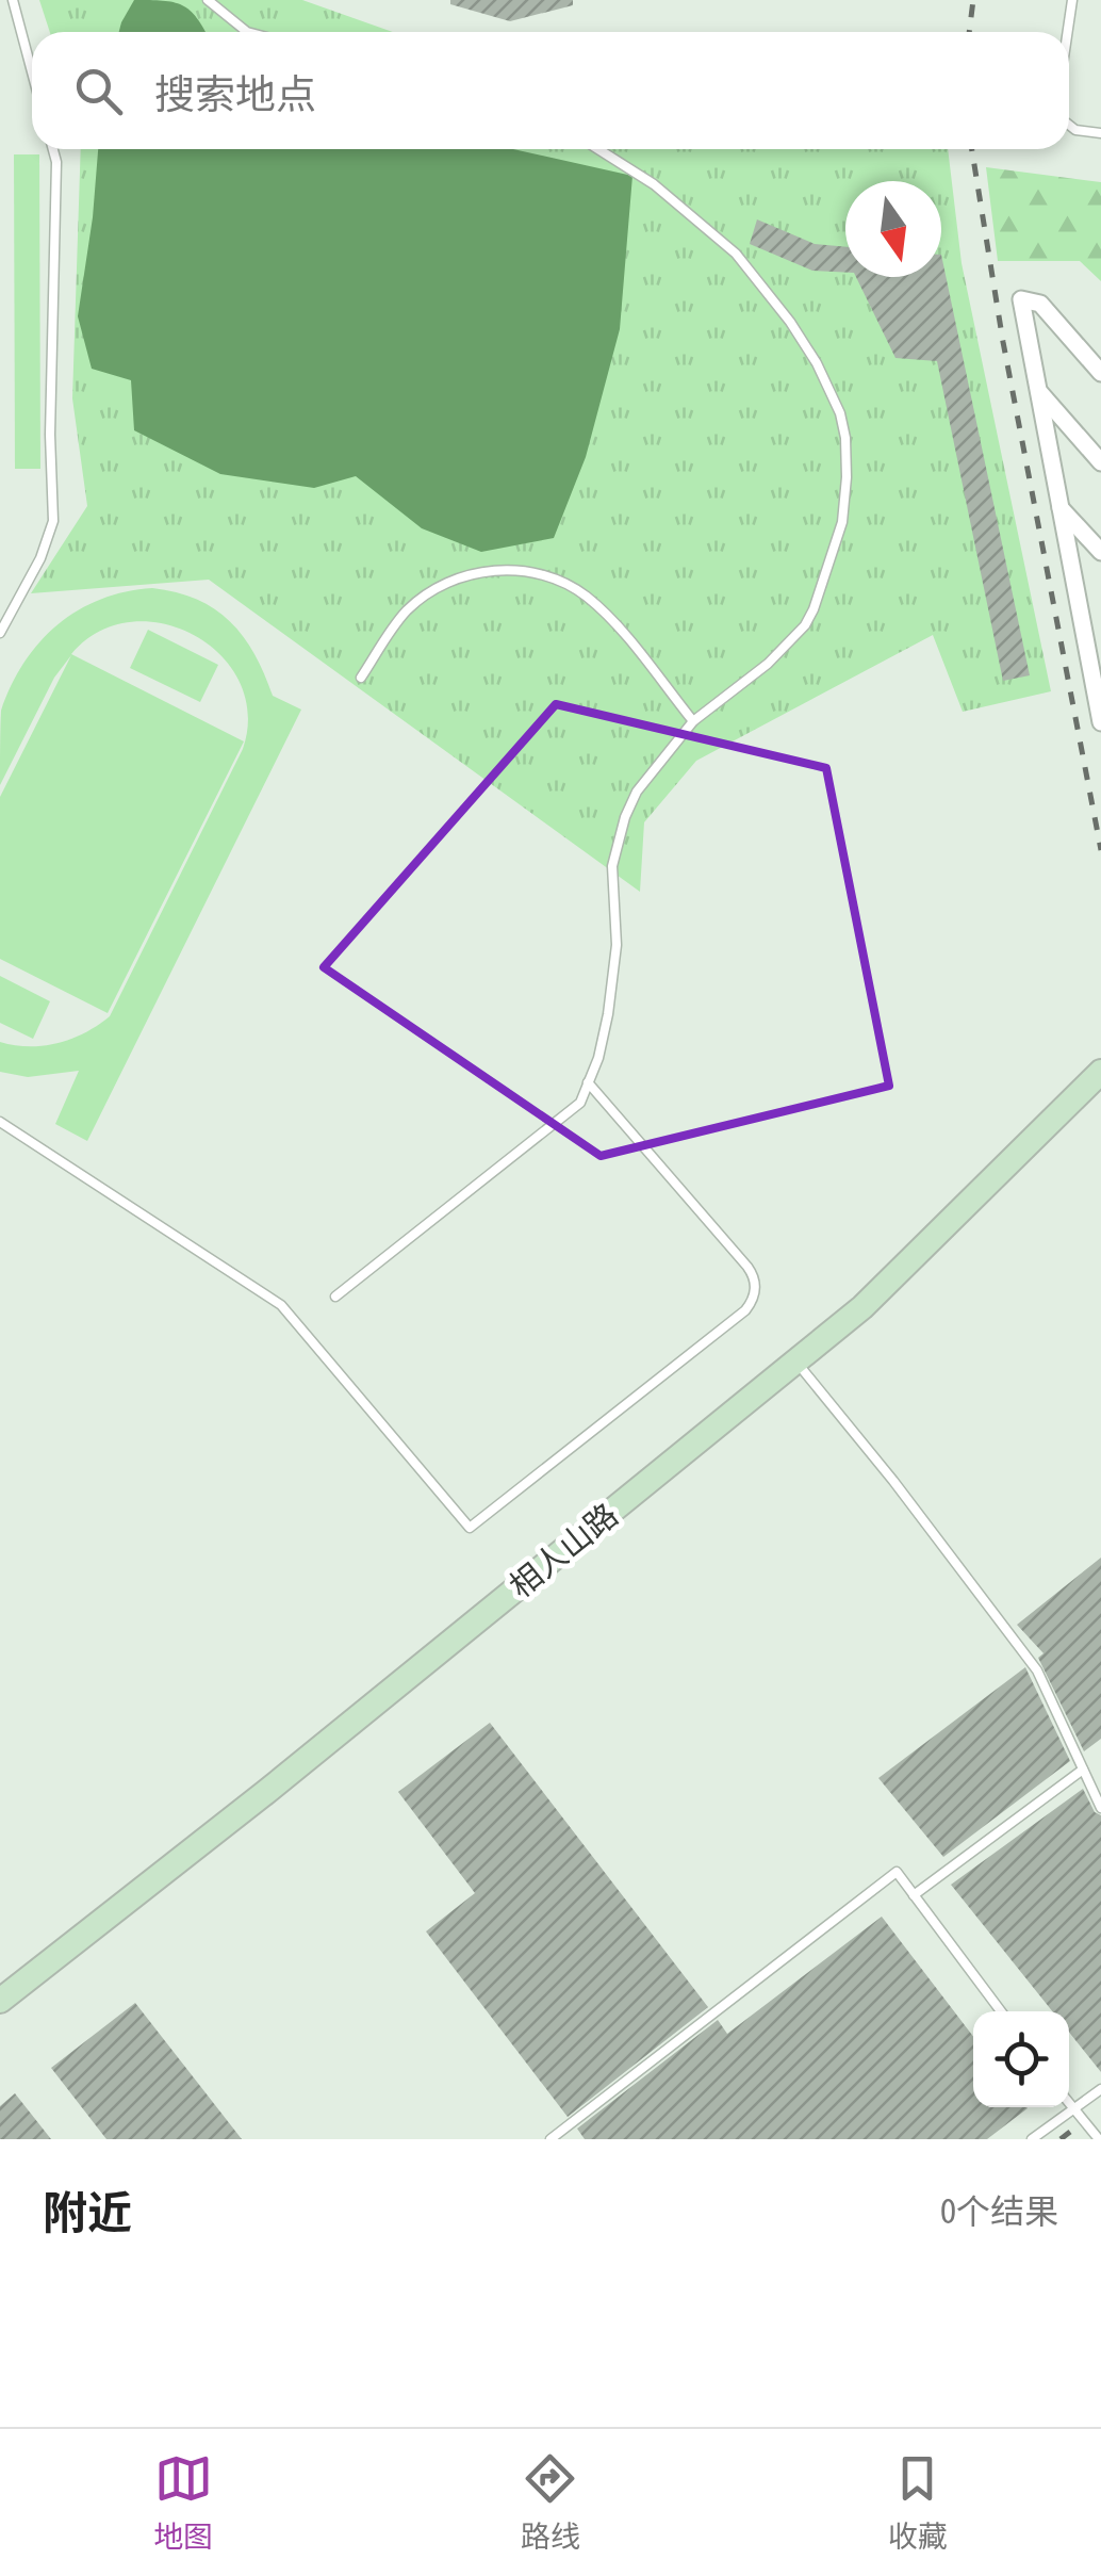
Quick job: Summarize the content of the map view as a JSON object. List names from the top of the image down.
{
  "streets": {
    "street": ["相人山路"]
  },
  "north": "bottom",
  "page": {
    "search": "搜索地点",
    "heading": ["附近", "0个结果"],
    "nav": ["地图", "路线", "收藏"]
  }
}
